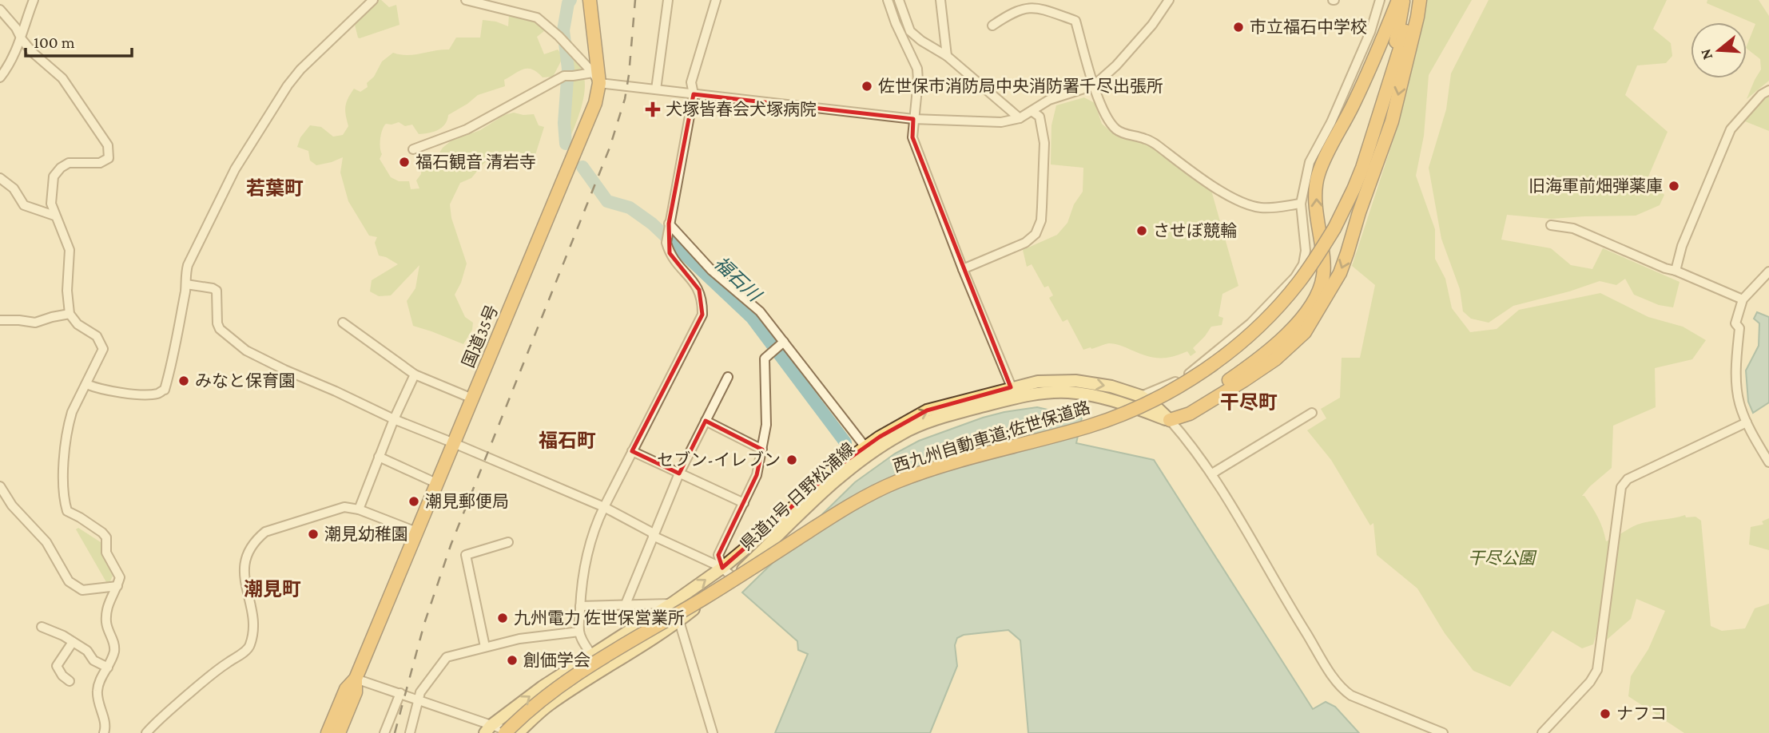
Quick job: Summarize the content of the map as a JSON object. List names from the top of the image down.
{
  "streets": {
    "highway": ["国道35号", "西九州自動車道;佐世保道路"],
    "main road": ["県道11号 日野松浦線"]
  },
  "districts": [
    "若葉町",
    "干尽町",
    "福石町",
    "潮見町"
  ],
  "water": ["福石川"],
  "parks": ["干尽公園"],
  "places": {
    "other": [
      "市立福石中学校",
      "佐世保市消防局中央消防署千尽出張所",
      "福石観音 清岩寺",
      "旧海軍前畑弾薬庫",
      "させぼ競輪",
      "みなと保育園",
      "セブン-イレブン",
      "潮見郵便局",
      "潮見幼稚園",
      "九州電力 佐世保営業所",
      "創価学会",
      "ナフコ"
    ],
    "health": ["犬塚皆春会犬塚病院"]
  },
  "scale_bar": "100 m",
  "north": "left"
}
